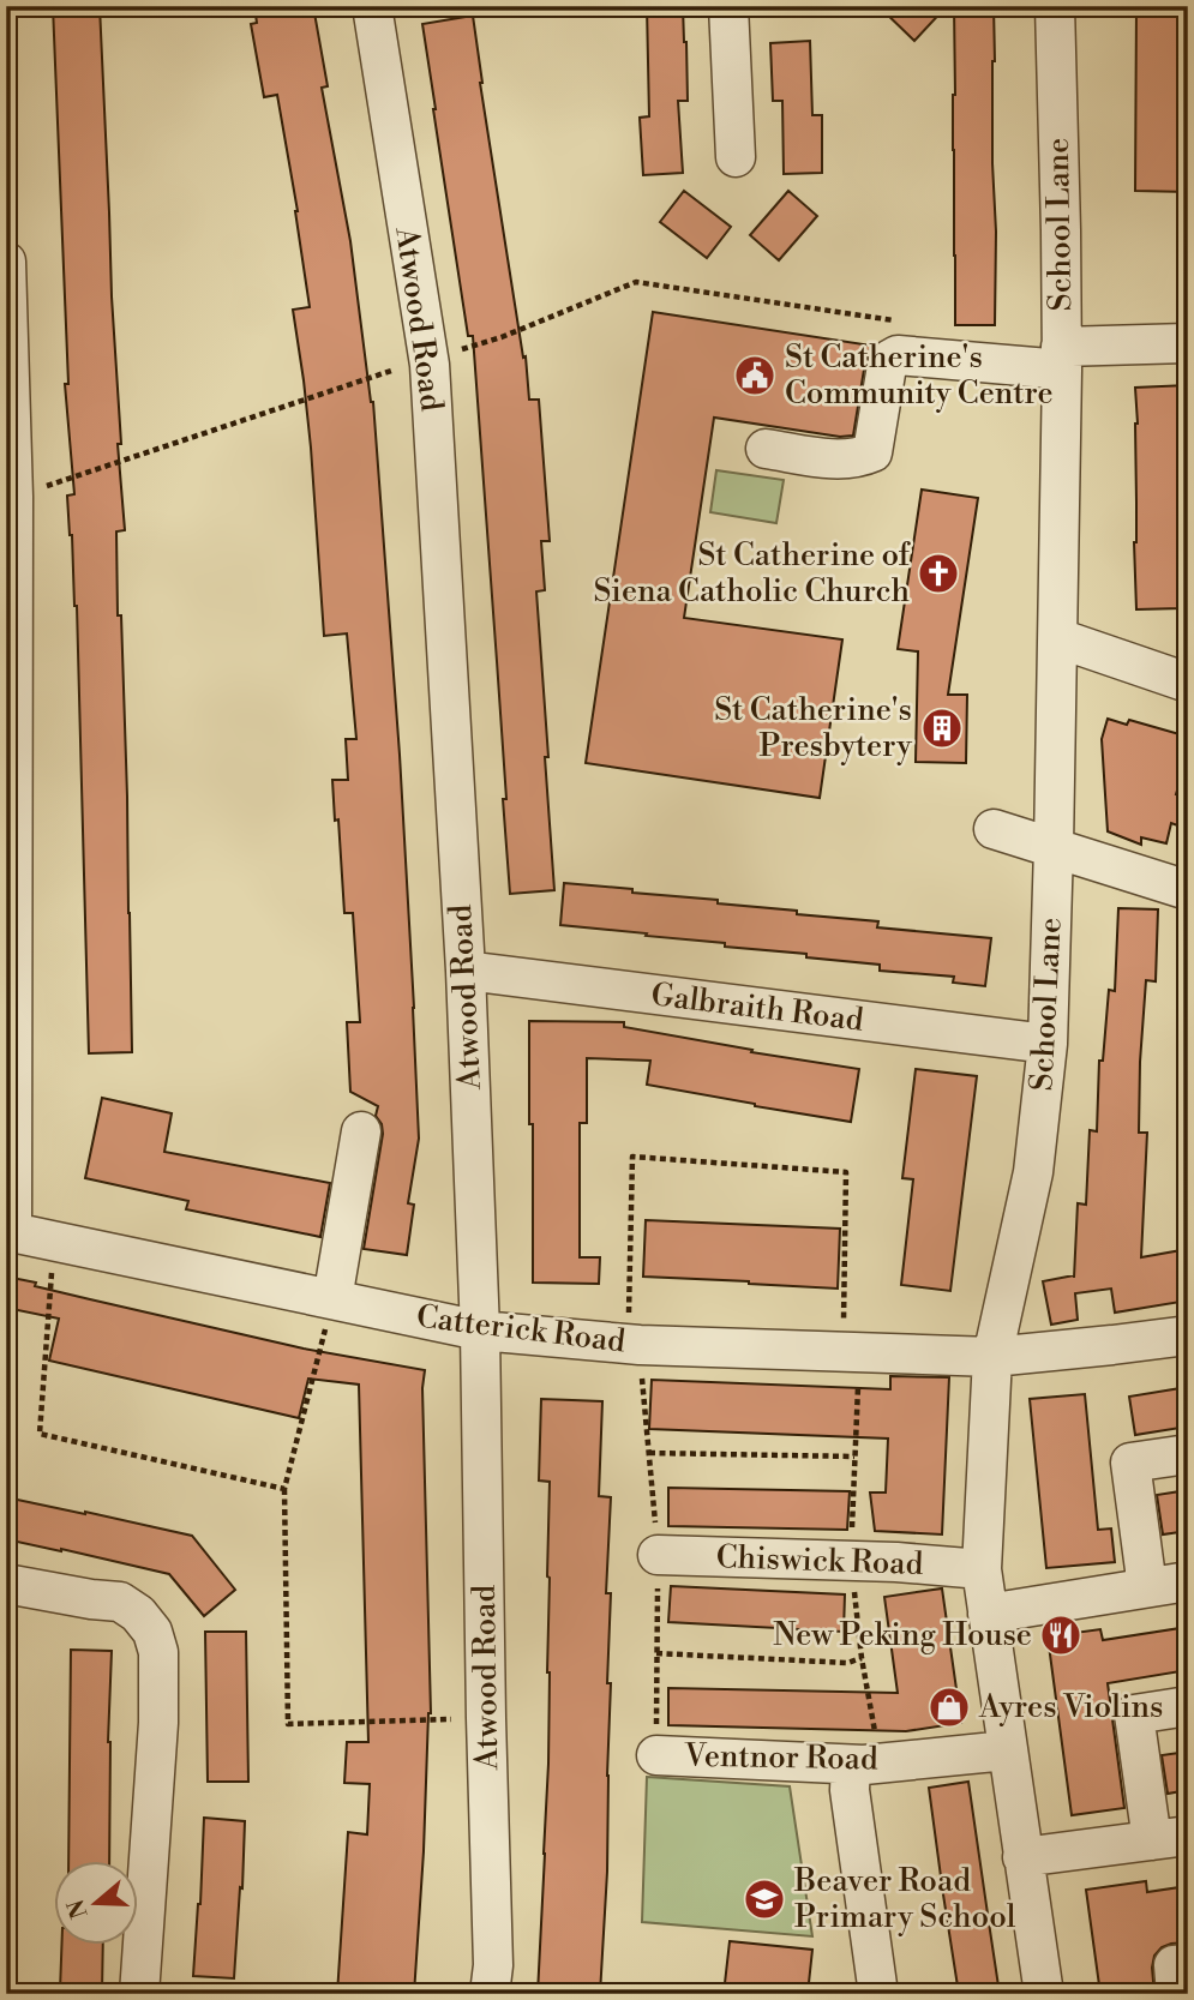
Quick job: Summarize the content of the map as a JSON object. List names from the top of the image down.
{
  "streets": {
    "street": [
      "School Lane",
      "Atwood Road",
      "Galbraith Road",
      "Catterick Road",
      "Chiswick Road",
      "Ventnor Road"
    ]
  },
  "crossings": [
    ["School Lane", "Galbraith Road"],
    ["School Lane", "Catterick Road"],
    ["School Lane", "Chiswick Road"],
    ["School Lane", "Ventnor Road"],
    ["Atwood Road", "Galbraith Road"],
    ["Atwood Road", "Catterick Road"]
  ],
  "places": {
    "public building": ["St Catherine's Community Centre"],
    "church": ["St Catherine of Siena Catholic Church"],
    "building": ["St Catherine's Presbytery"],
    "restaurant": ["New Peking House"],
    "shop": ["Ayres Violins"],
    "school or university": ["Beaver Road Primary School"]
  },
  "north": "left"
}
